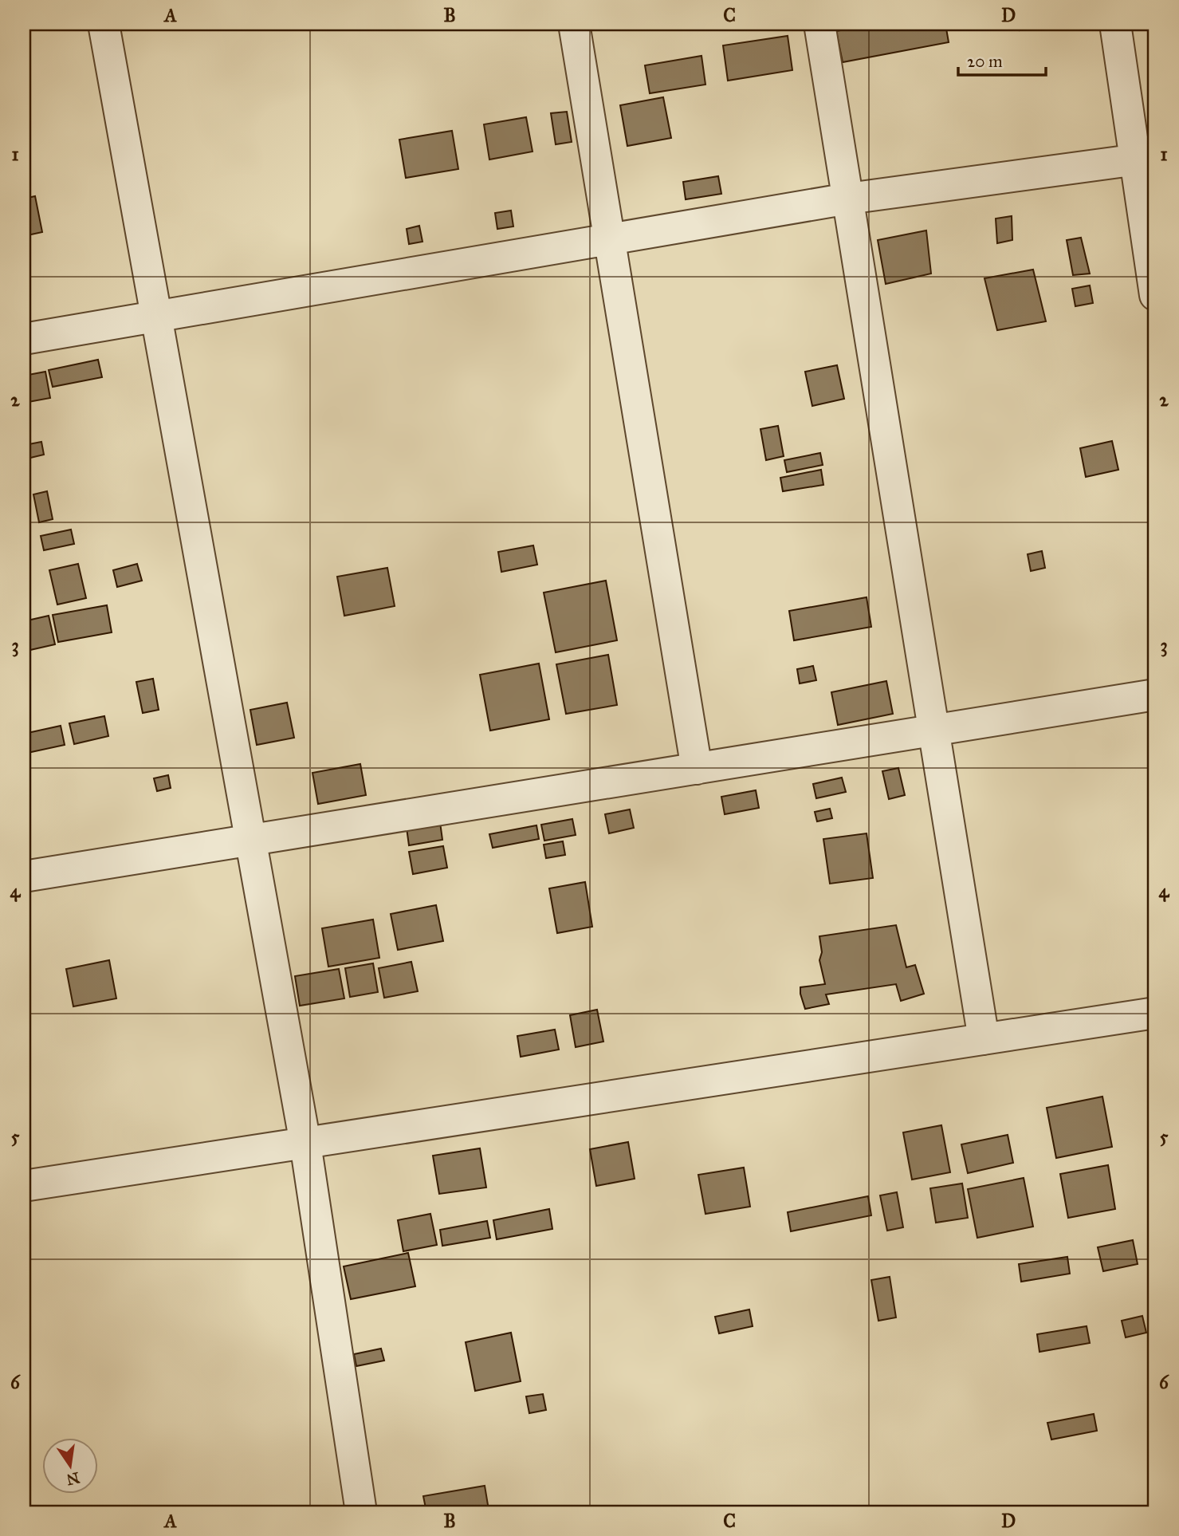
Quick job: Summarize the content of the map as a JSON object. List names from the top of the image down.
{
  "scale_bar": "20 m",
  "north": "bottom",
  "grid": {
    "columns": [
      "A",
      "B",
      "C",
      "D"
    ],
    "rows": [
      "1",
      "2",
      "3",
      "4",
      "5",
      "6"
    ]
  }
}
